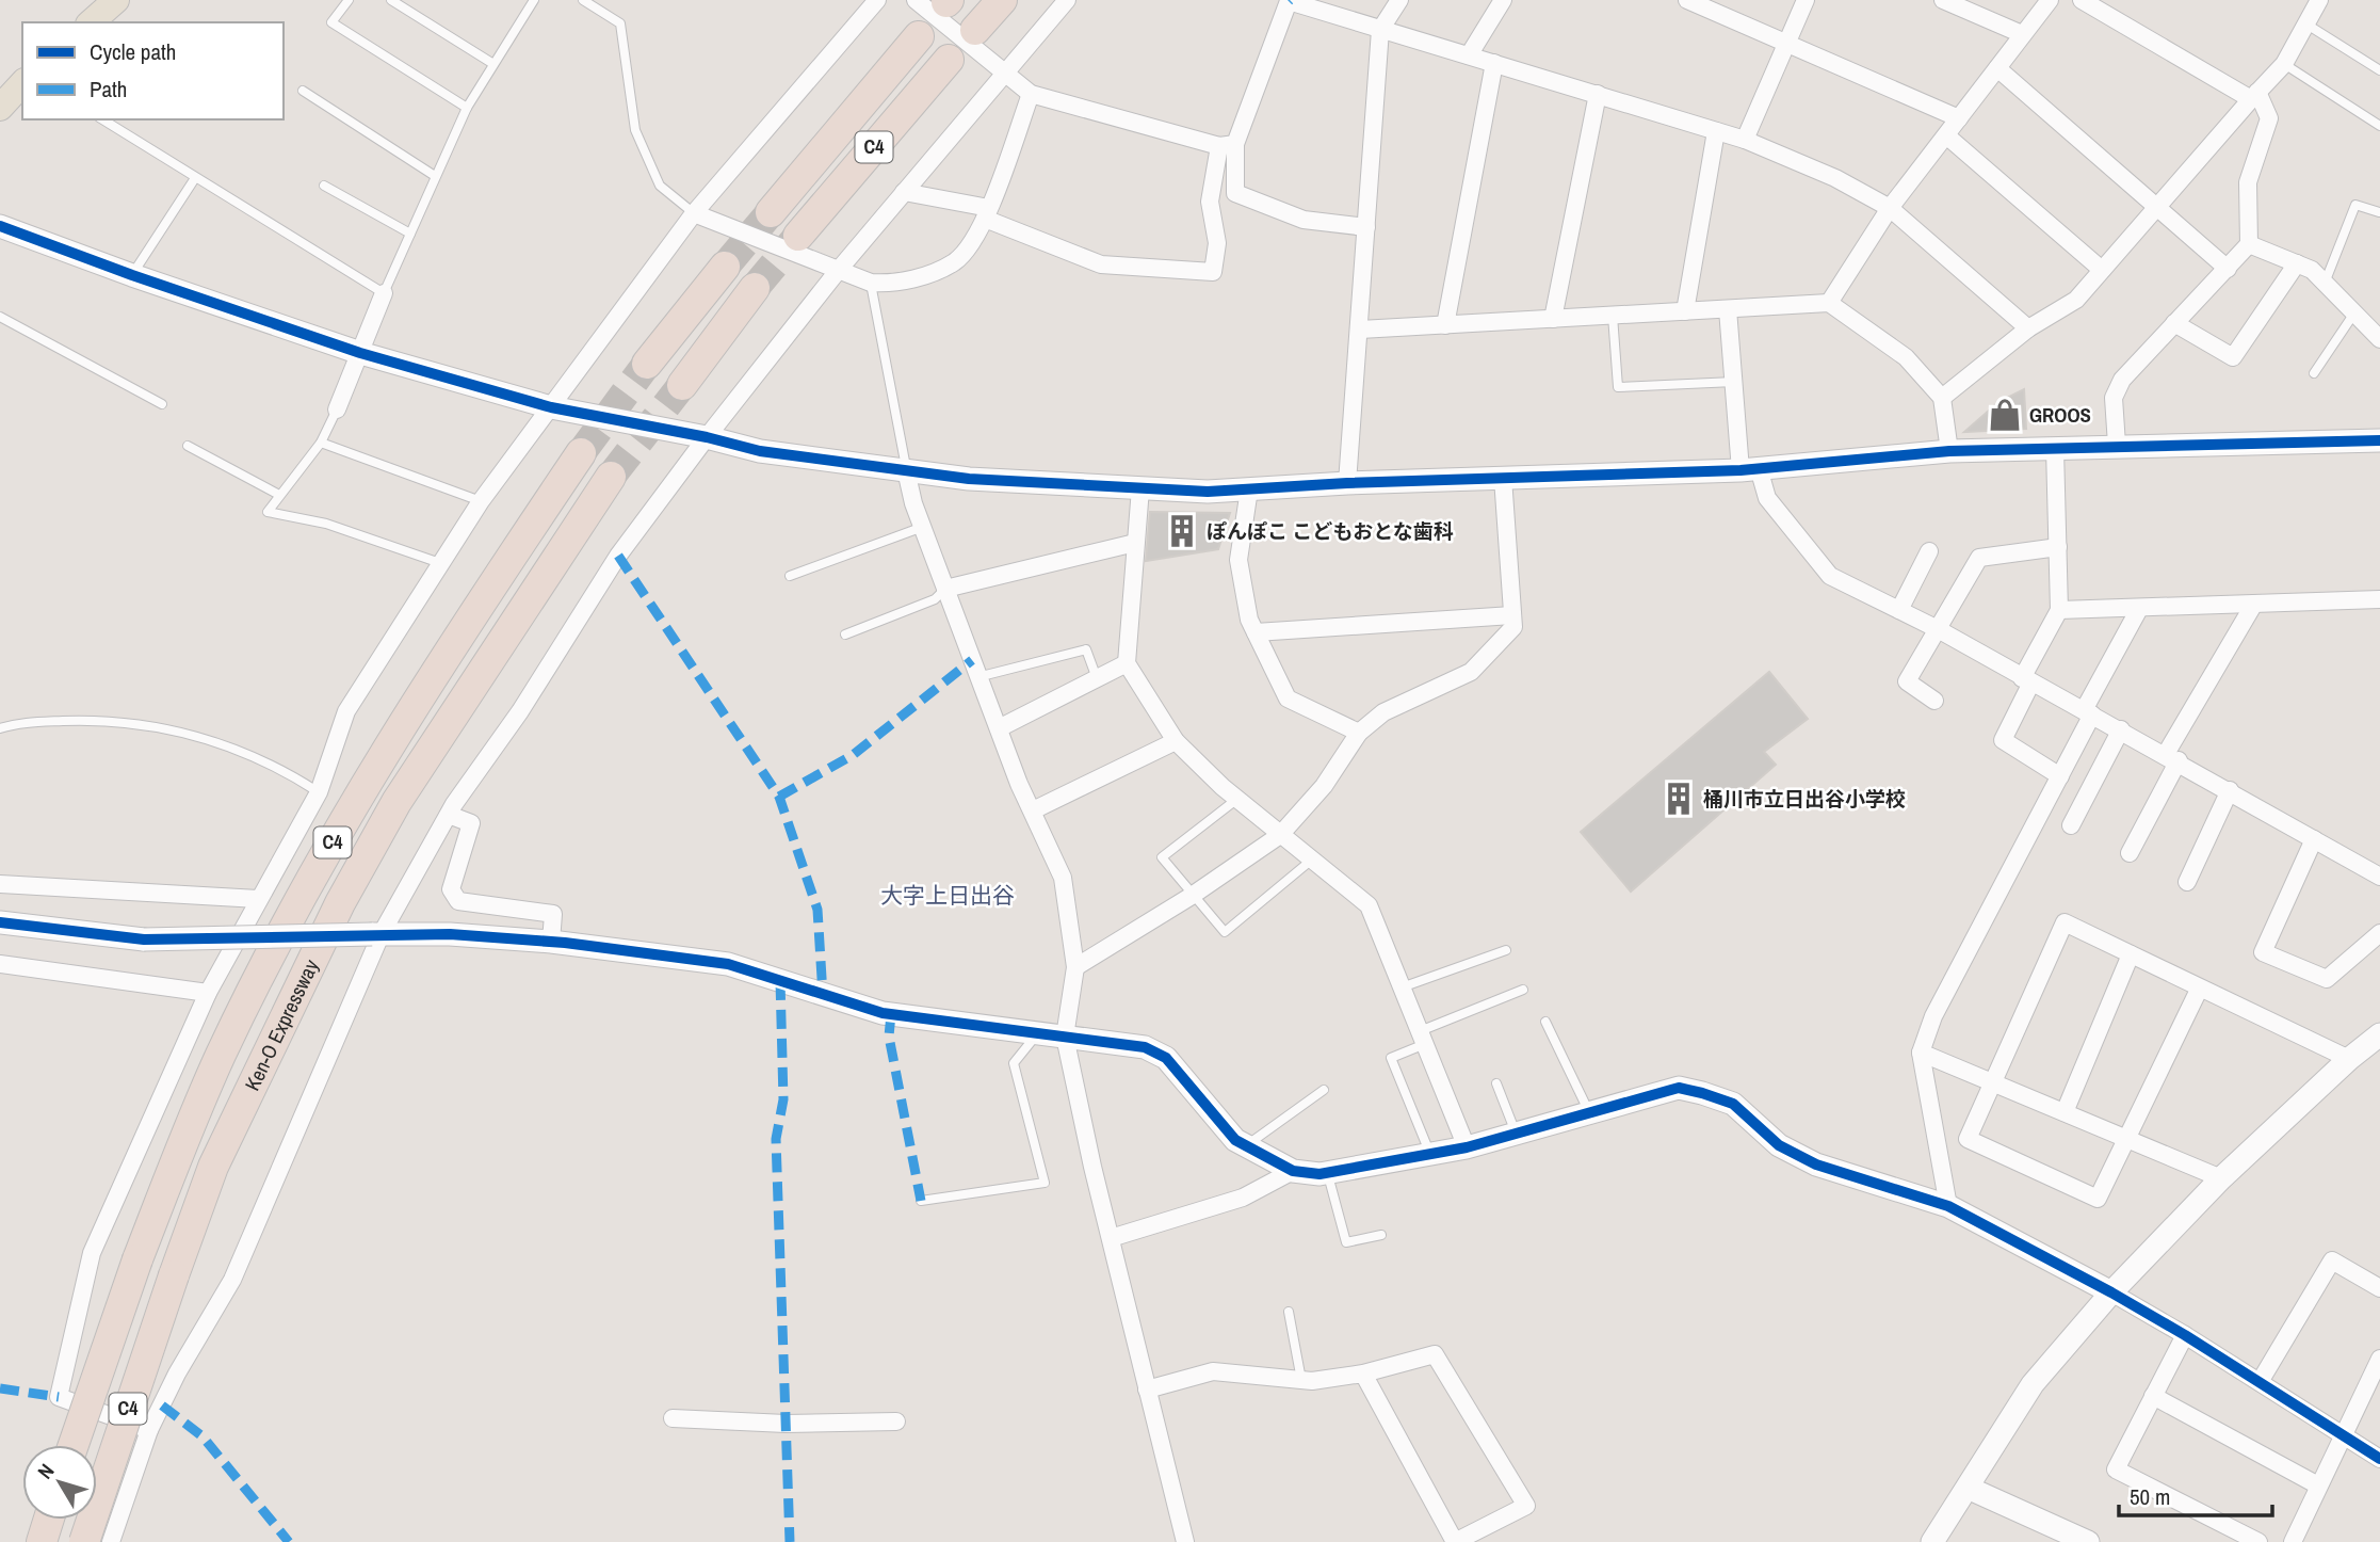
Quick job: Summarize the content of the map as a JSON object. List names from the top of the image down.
{
  "streets": {
    "highway": ["C4", "Ken-O Expressway"]
  },
  "districts": ["大字上日出谷"],
  "places": {
    "shop": ["GROOS"],
    "building": ["ぽんぽこ こどもおとな歯科", "桶川市立日出谷小学校"]
  },
  "legend": ["Cycle path", "Path"],
  "scale_bar": "50 m",
  "north": "top left"
}
